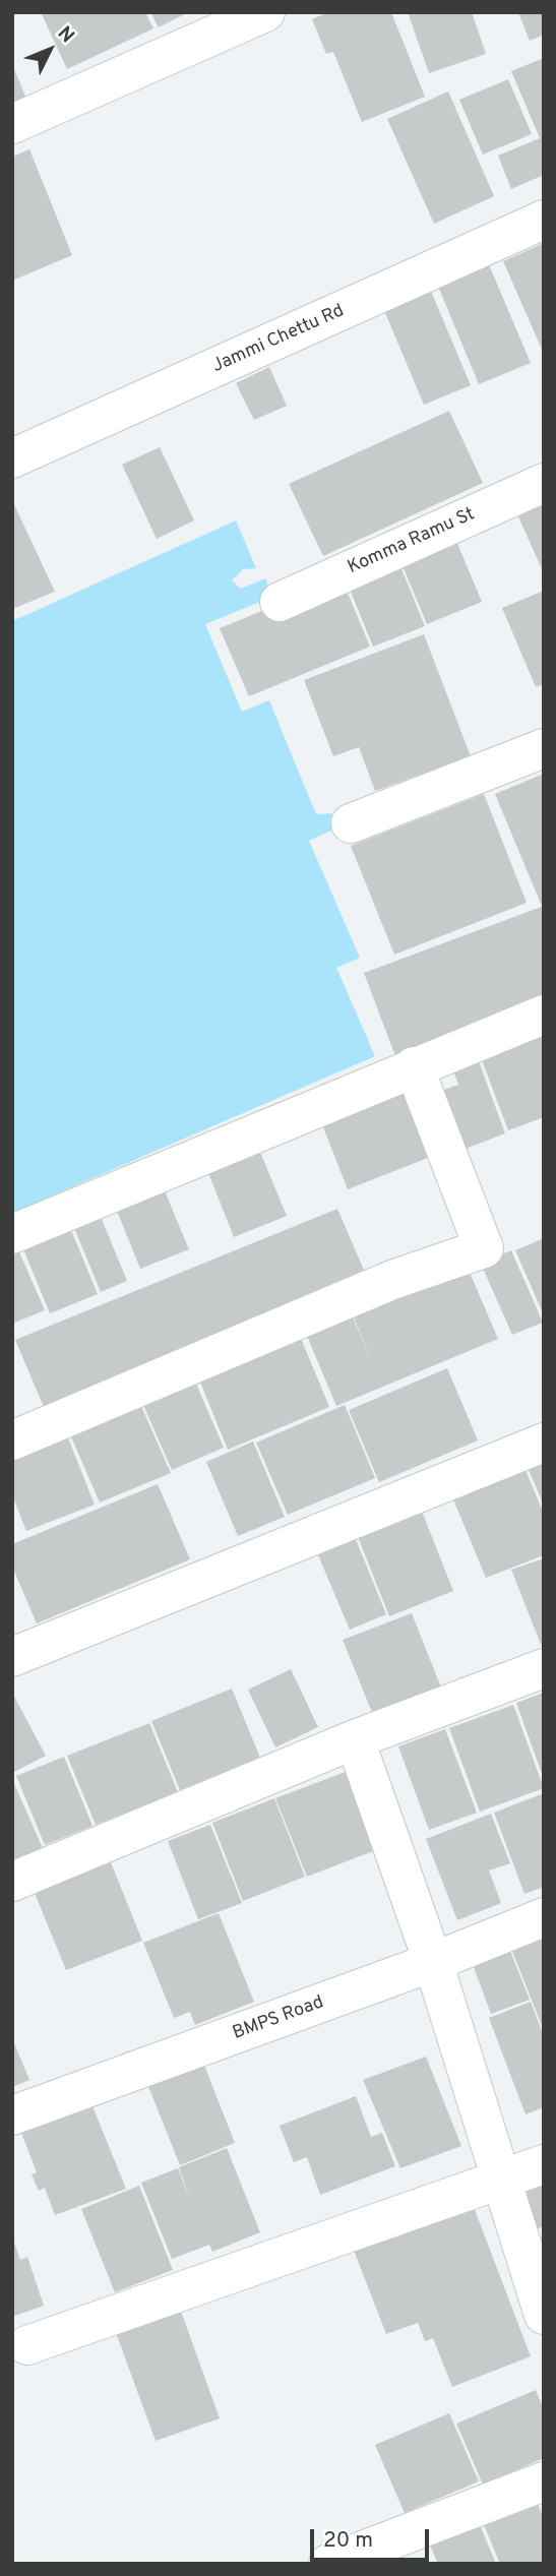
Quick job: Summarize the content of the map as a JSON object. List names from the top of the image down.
{
  "streets": {
    "street": ["Jammi Chettu Rd", "Komma Ramu St", "BMPS Road"]
  },
  "scale_bar": "20 m",
  "north": "top right"
}
